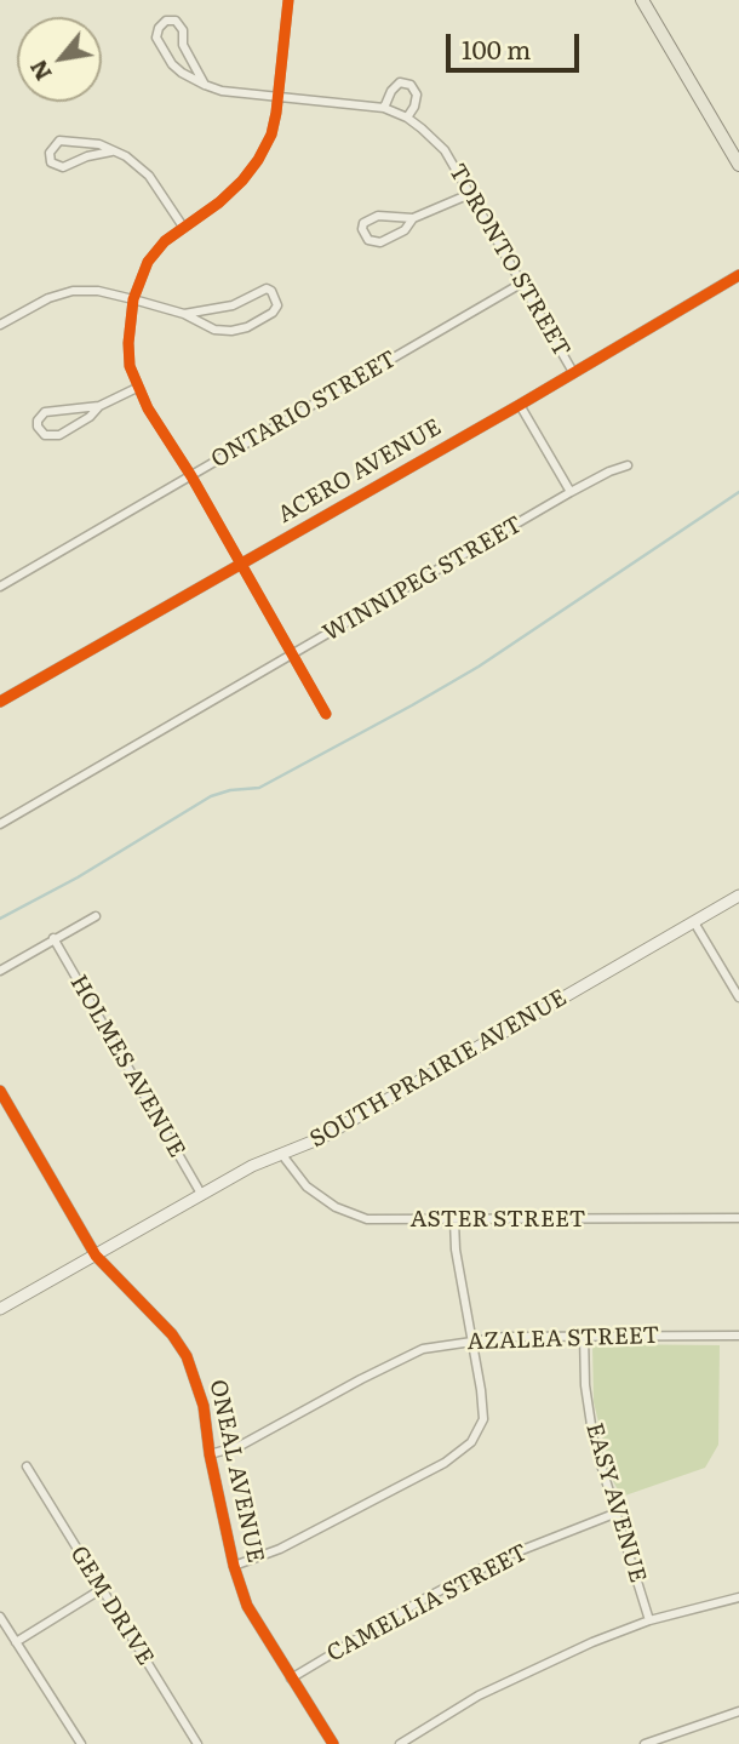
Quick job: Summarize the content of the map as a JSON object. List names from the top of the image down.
{
  "streets": {
    "main road": ["SOUTH PRAIRIE AVENUE"],
    "street": [
      "TORONTO STREET",
      "ONTARIO STREET",
      "ACERO AVENUE",
      "WINNIPEG STREET",
      "HOLMES AVENUE",
      "ASTER STREET",
      "AZALEA STREET",
      "ONEAL AVENUE",
      "EASY AVENUE",
      "CAMELLIA STREET",
      "GEM DRIVE"
    ]
  },
  "crossings": [
    ["TORONTO STREET", "ONTARIO STREET"],
    ["TORONTO STREET", "ACERO AVENUE"],
    ["HOLMES AVENUE", "SOUTH PRAIRIE AVENUE"],
    ["SOUTH PRAIRIE AVENUE", "ASTER STREET"],
    ["SOUTH PRAIRIE AVENUE", "ONEAL AVENUE"],
    ["AZALEA STREET", "ONEAL AVENUE"],
    ["AZALEA STREET", "EASY AVENUE"],
    ["ONEAL AVENUE", "CAMELLIA STREET"],
    ["EASY AVENUE", "CAMELLIA STREET"]
  ],
  "scale_bar": "100 m",
  "north": "bottom left"
}
